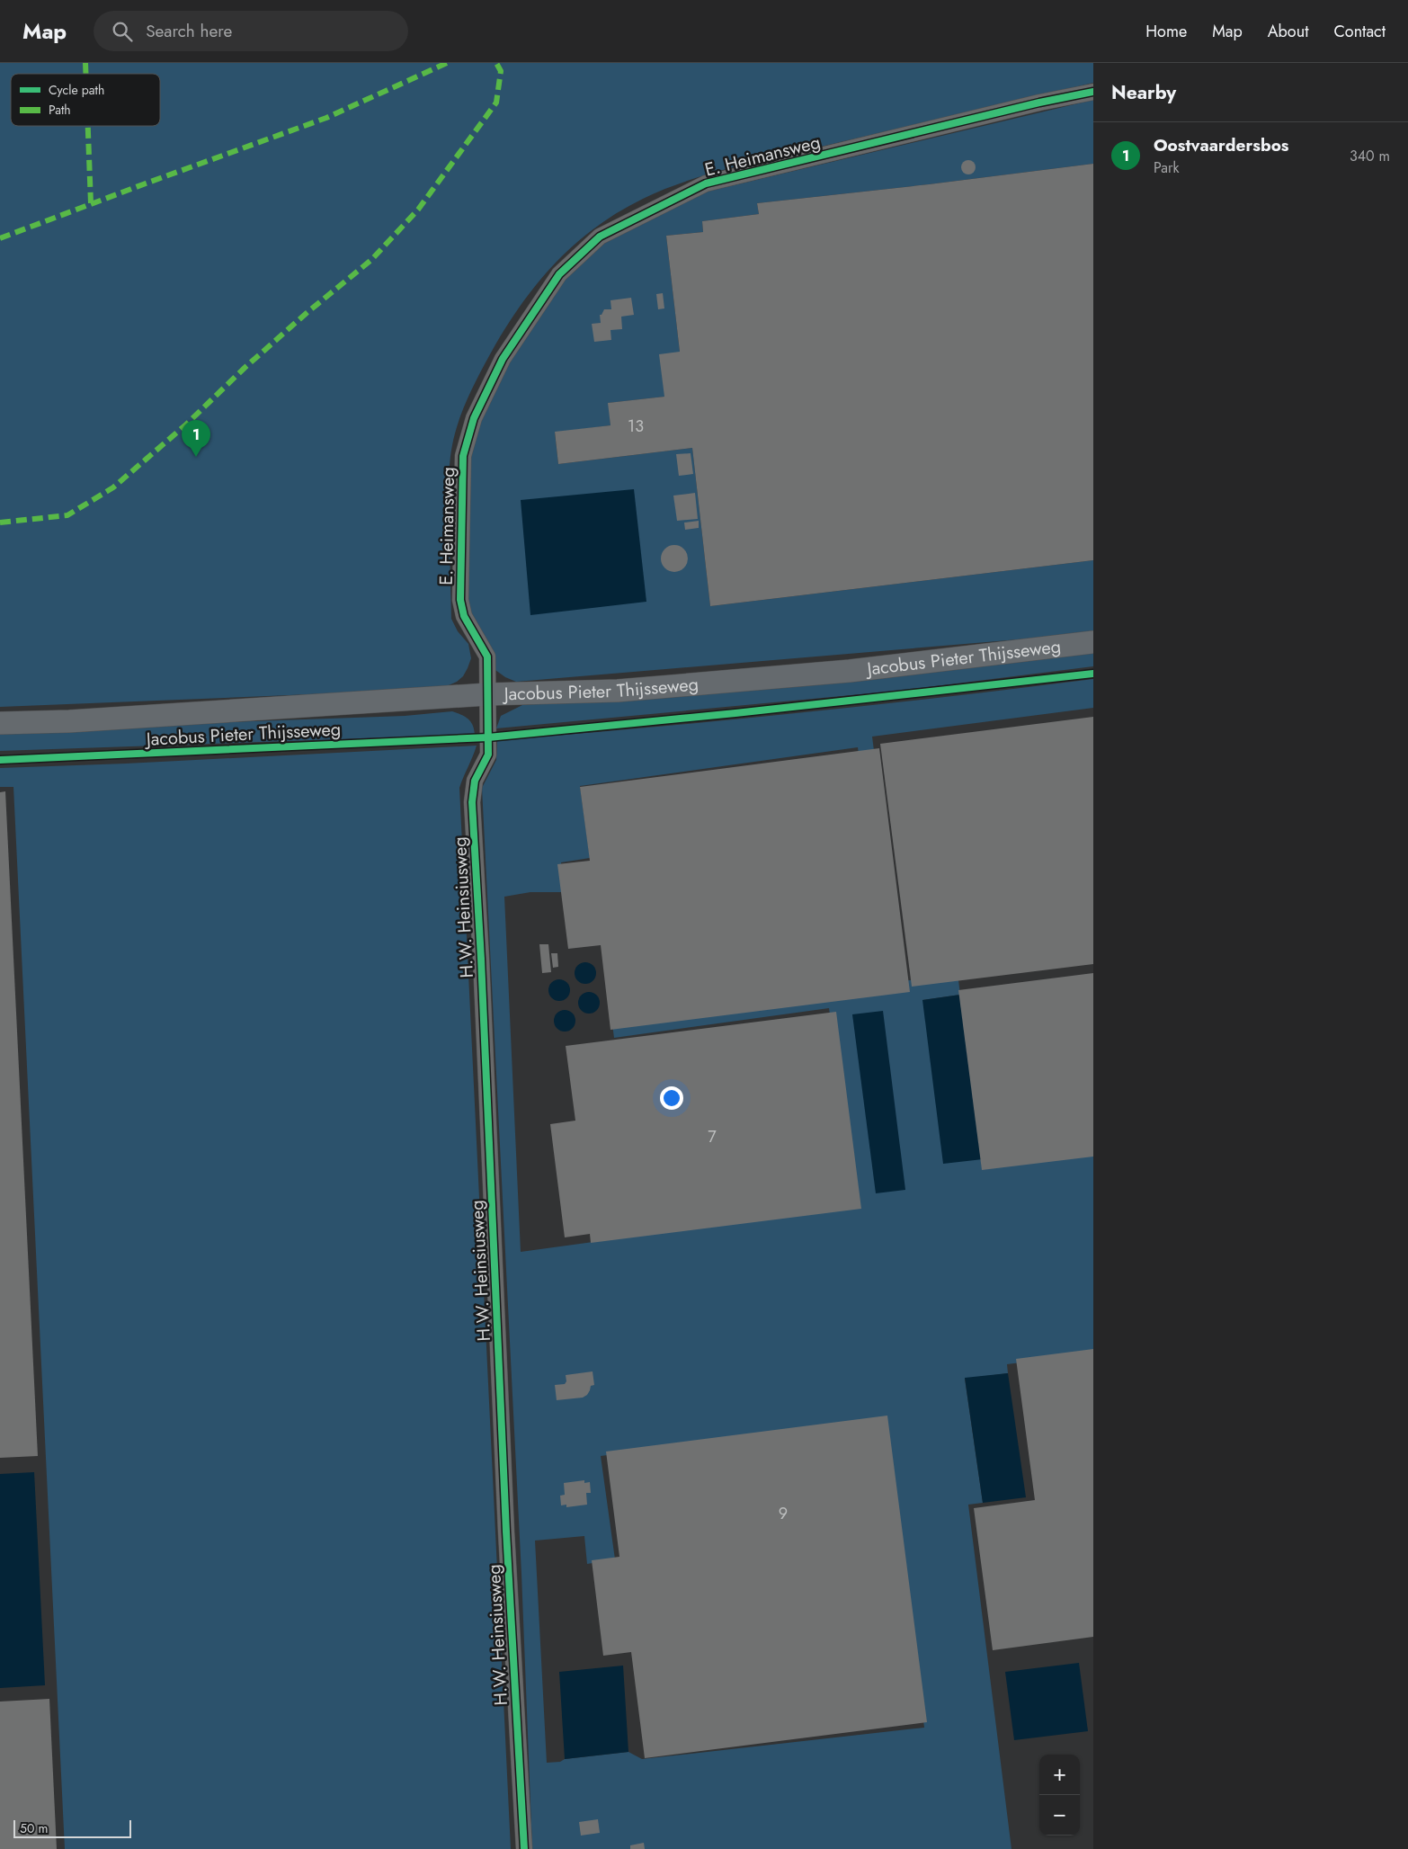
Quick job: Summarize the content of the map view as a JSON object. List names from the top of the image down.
{
  "streets": {
    "street": ["E. Heimansweg", "Jacobus Pieter Thijsseweg", "H.W. Heinsiusweg"]
  },
  "crossings": [
    ["E. Heimansweg", "Jacobus Pieter Thijsseweg"],
    ["E. Heimansweg", "H.W. Heinsiusweg"],
    ["Jacobus Pieter Thijsseweg", "H.W. Heinsiusweg"]
  ],
  "house_numbers": ["13", "7", "9"],
  "legend": ["Cycle path", "Path"],
  "scale_bar": "50 m",
  "page": {
    "header": "Map",
    "search": "Search here",
    "nav": [
      "Home",
      "Map",
      "About",
      "Contact"
    ],
    "heading": "Nearby",
    "list": [
      {
        "mark": "1",
        "name": "Oostvaardersbos",
        "note": "Park",
        "value": "340 m"
      }
    ],
    "pins": "1",
    "map_buttons": ["+", "−"],
    "scale": "50 m"
  }
}
